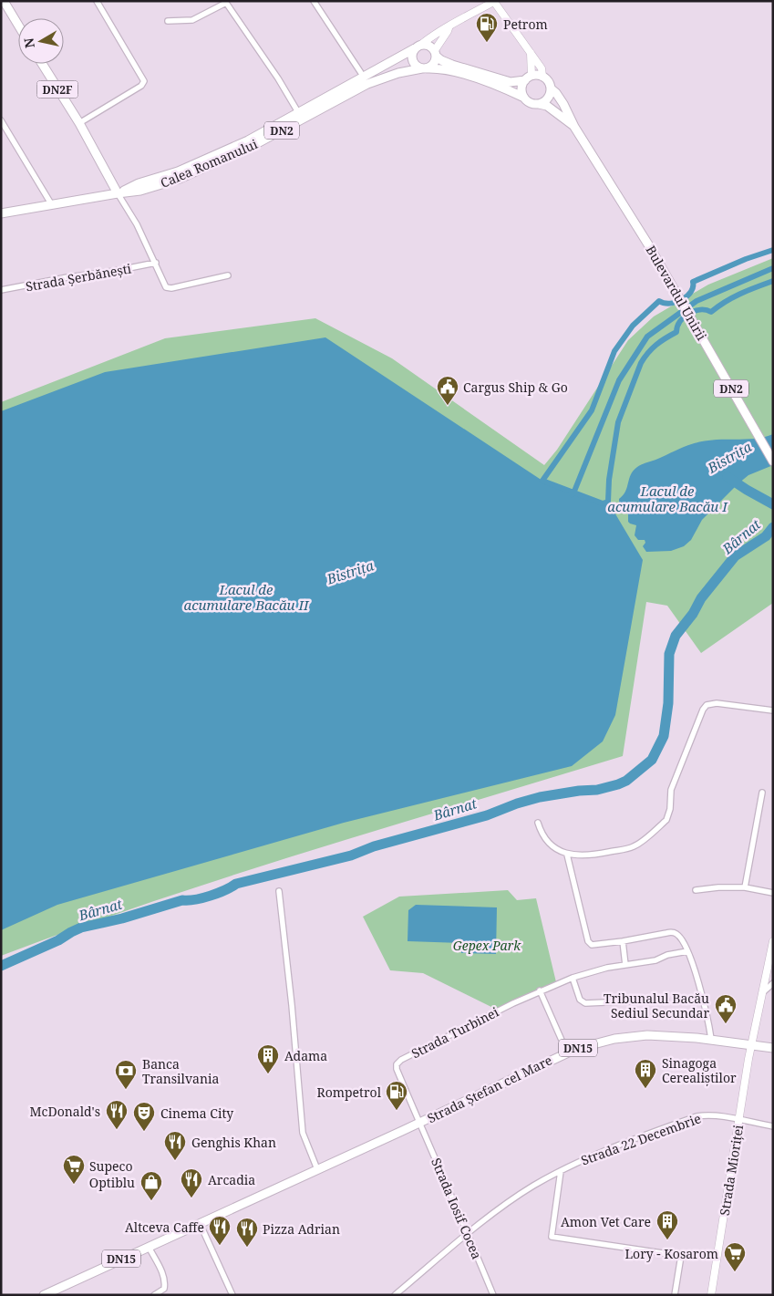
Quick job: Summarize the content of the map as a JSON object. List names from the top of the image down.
{
  "streets": {
    "main road": [
      "DN2F",
      "DN2",
      "Calea Romanului",
      "Bulevardul Unirii",
      "DN15",
      "Strada Ștefan cel Mare",
      "Strada Mioriței"
    ],
    "street": [
      "Strada Șerbănești",
      "Strada Turbinei",
      "Strada 22 Decembrie",
      "Strada Iosif Cocea"
    ]
  },
  "crossings": [
    ["DN2F", "Calea Romanului"],
    ["DN2", "Calea Romanului"],
    ["DN2", "Bulevardul Unirii"],
    ["Calea Romanului", "Bulevardul Unirii"],
    ["Strada Turbinei", "Strada Ștefan cel Mare"],
    ["Strada Turbinei", "Strada Iosif Cocea"],
    ["DN15", "Strada Ștefan cel Mare"],
    ["DN15", "Strada Mioriței"],
    ["Strada Ștefan cel Mare", "Strada Mioriței"],
    ["Strada Ștefan cel Mare", "Strada Iosif Cocea"],
    ["Strada 22 Decembrie", "Strada Mioriței"],
    ["Strada 22 Decembrie", "Strada Iosif Cocea"]
  ],
  "water": [
    "Bistrița",
    "Lacul de acumulare Bacău I",
    "Bârnat",
    "Lacul de acumulare Bacău II"
  ],
  "parks": ["Gepex Park"],
  "places": {
    "fuel station": ["Petrom", "Rompetrol"],
    "public building": ["Cargus Ship & Go", "Tribunalul Bacău Sediul Secundar"],
    "building": ["Adama", "Sinagoga Cerealiștilor", "Amon Vet Care"],
    "bank": ["Banca Transilvania"],
    "restaurant": [
      "McDonald's",
      "Genghis Khan",
      "Arcadia",
      "Altceva Caffe",
      "Pizza Adrian"
    ],
    "theatre": ["Cinema City"],
    "supermarket": ["Supeco", "Lory - Kosarom"],
    "shop": ["Optiblu"]
  },
  "north": "left"
}
